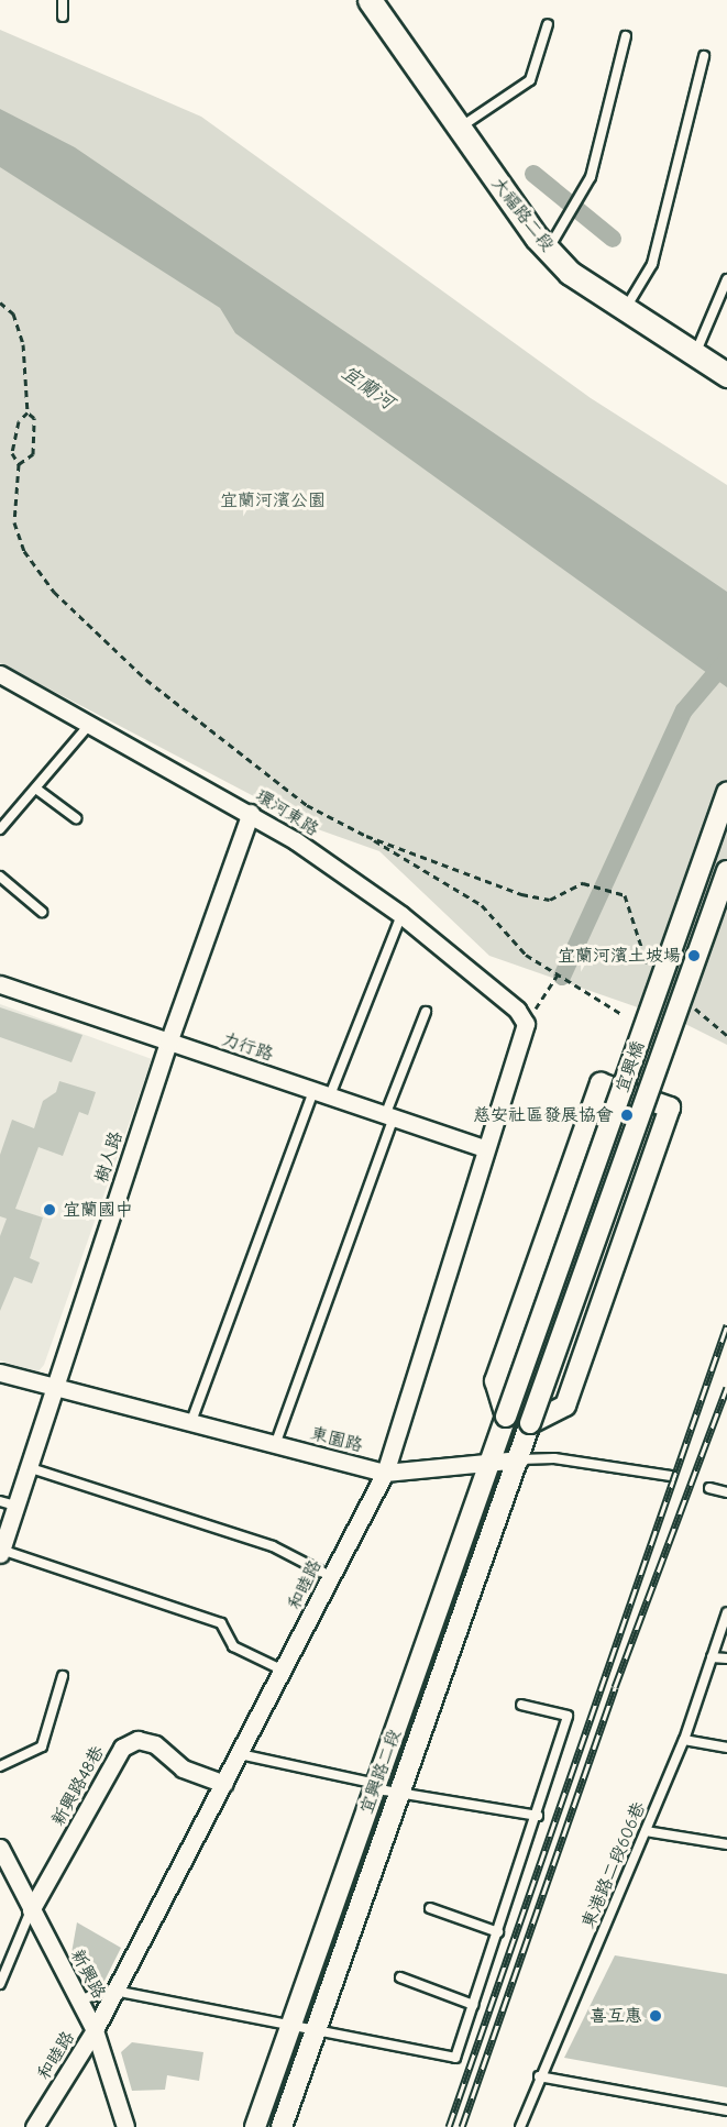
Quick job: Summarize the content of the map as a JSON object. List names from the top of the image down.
{
  "streets": {
    "main road": ["大福路二段"],
    "street": [
      "環河東路",
      "力行路",
      "宜興橋",
      "樹人路",
      "東園路",
      "和睦路",
      "宜興路二段",
      "新興路48巷",
      "新興路"
    ],
    "lane": ["東港路二段606巷"]
  },
  "crossings": [
    ["環河東路", "樹人路"],
    ["環河東路", "和睦路"],
    ["力行路", "樹人路"],
    ["力行路", "和睦路"],
    ["宜興橋", "宜興路二段"],
    ["樹人路", "東園路"],
    ["東園路", "和睦路"],
    ["東園路", "宜興路二段"],
    ["和睦路", "新興路48巷"],
    ["和睦路", "新興路"],
    ["新興路48巷", "新興路"]
  ],
  "water": ["宜蘭河"],
  "parks": ["宜蘭河濱公園"],
  "places": [
    "宜蘭河濱土坡場",
    "慈安社區發展協會",
    "宜蘭國中",
    "喜互惠"
  ]
}
